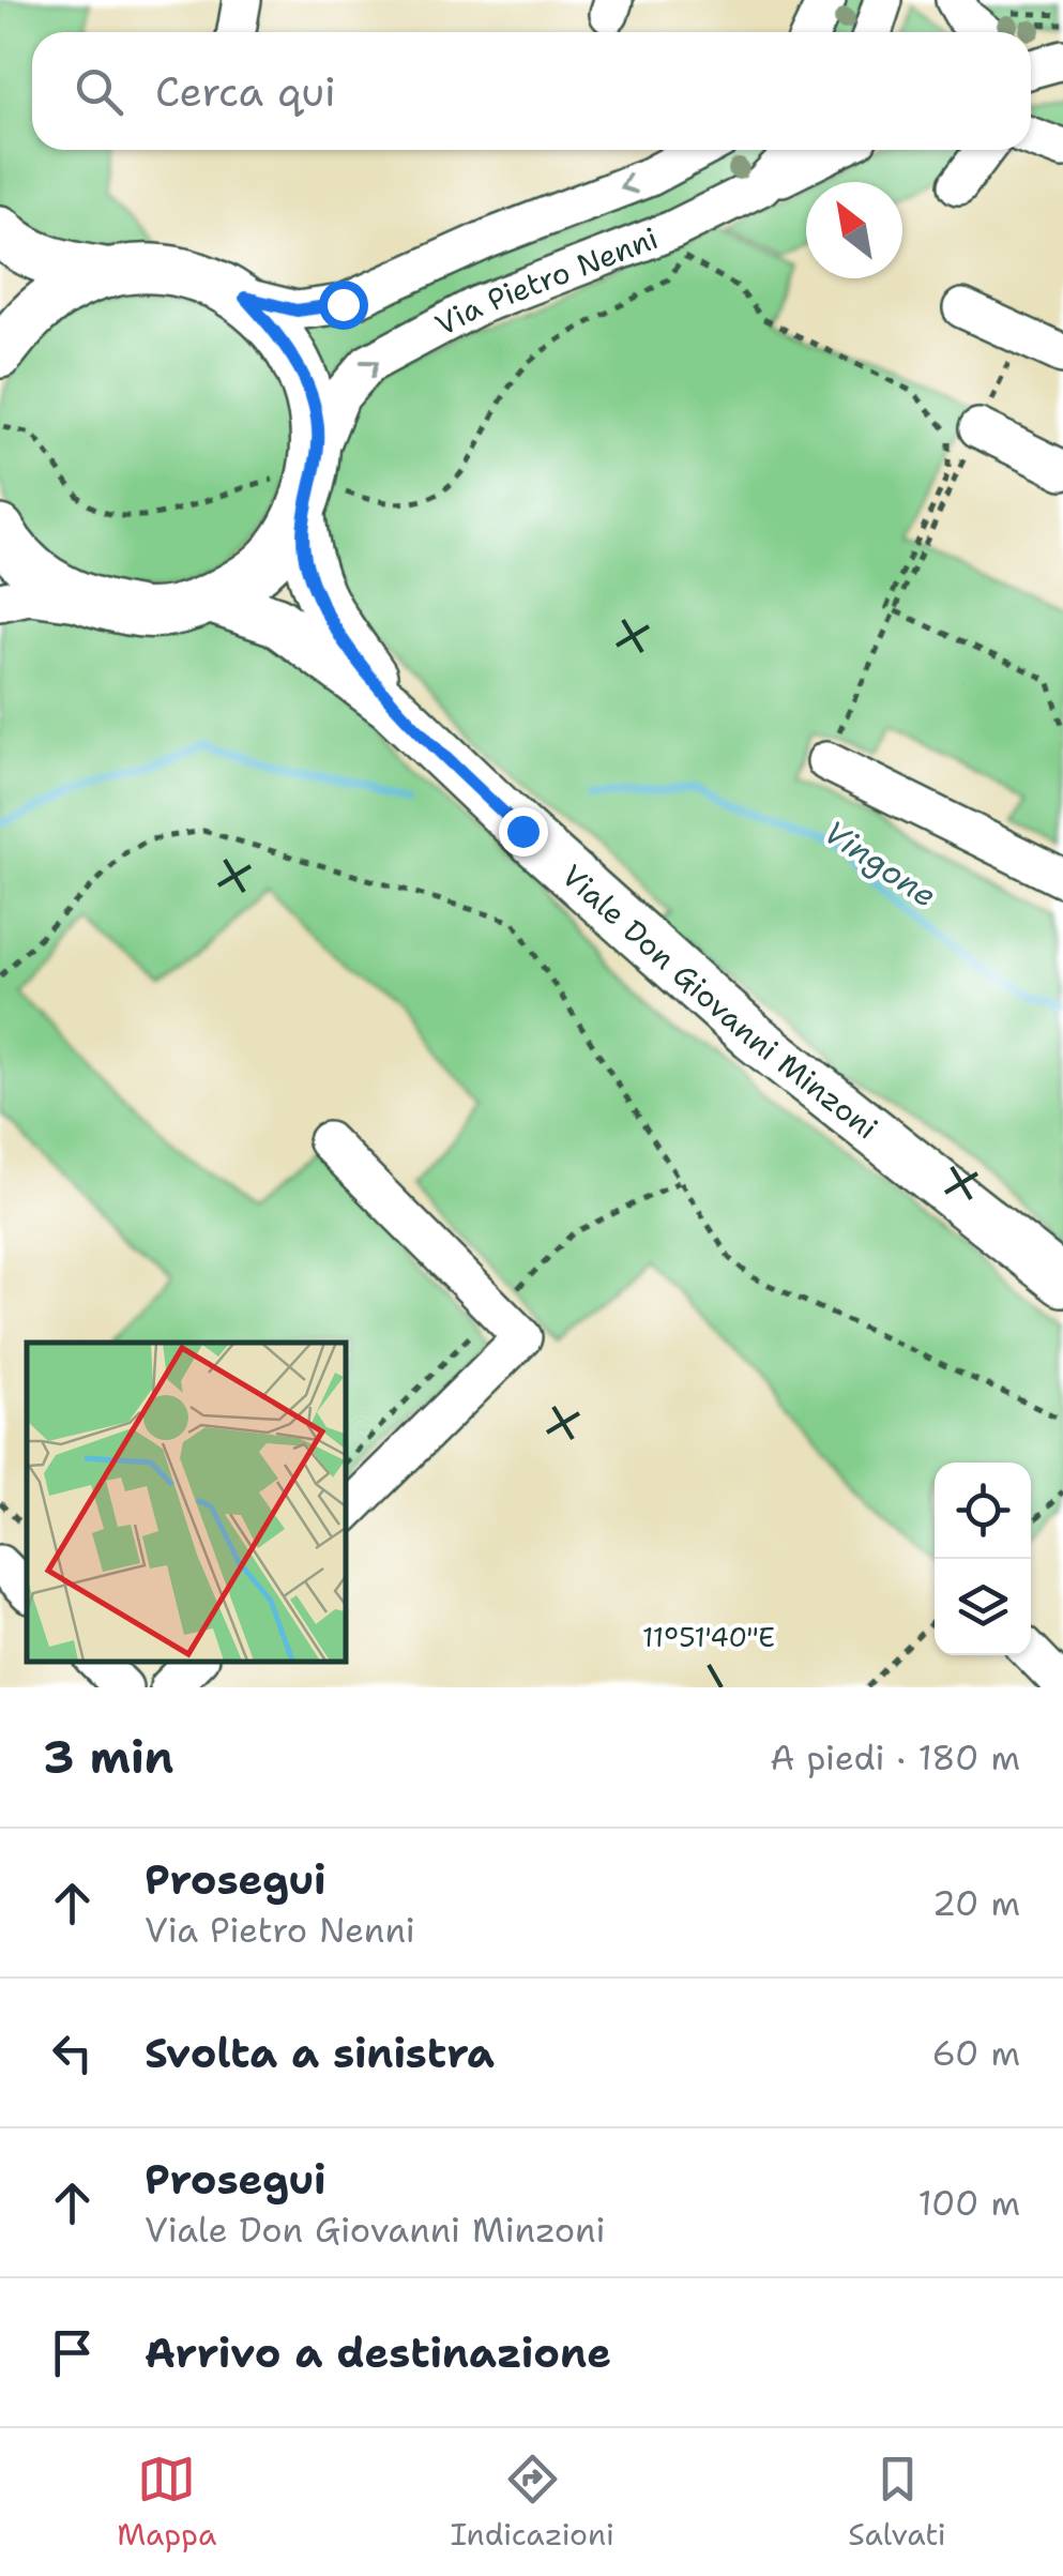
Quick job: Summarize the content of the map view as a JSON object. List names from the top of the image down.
{
  "streets": {
    "main road": ["Viale Don Giovanni Minzoni"],
    "street": ["Via Pietro Nenni"]
  },
  "crossings": [
    ["Via Pietro Nenni", "Viale Don Giovanni Minzoni"]
  ],
  "water": ["Vingone"],
  "north": "top left",
  "page": {
    "search": "Cerca qui",
    "heading": ["3 min", "A piedi · 180 m"],
    "list": [
      ["Prosegui", "Via Pietro Nenni", "20 m"],
      ["Svolta a sinistra", "60 m"],
      ["Prosegui", "Viale Don Giovanni Minzoni", "100 m"],
      "Arrivo a destinazione"
    ],
    "nav": ["Mappa", "Indicazioni", "Salvati"]
  },
  "coordinates": ["11°51'40\"E"]
}
